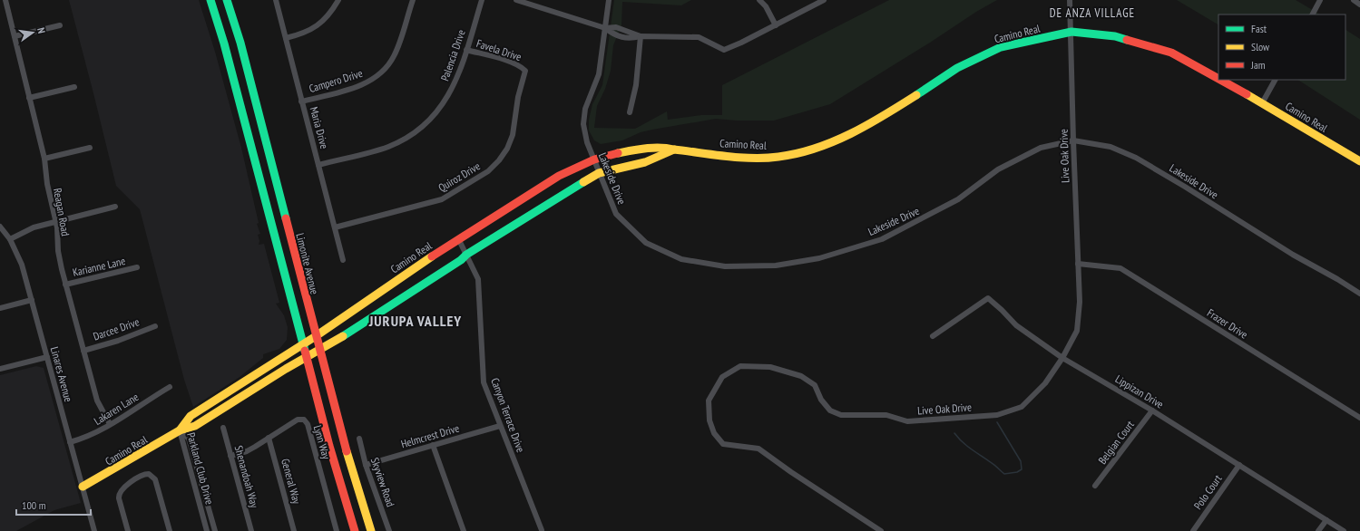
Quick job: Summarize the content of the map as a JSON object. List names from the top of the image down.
{
  "streets": {
    "main road": ["Camino Real", "Limonite Avenue"],
    "street": [
      "Favela Drive",
      "Palencia Drive",
      "Campero Drive",
      "Maria Drive",
      "Live Oak Drive",
      "Quiroz Drive",
      "Lakeside Drive",
      "Reagan Road",
      "Karianne Lane",
      "Frazer Drive",
      "Darcee Drive",
      "Linares Avenue",
      "Lippizan Drive",
      "Lakaren Lane",
      "Canyon Terrace Drive",
      "Helmcrest Drive",
      "Lynn Way",
      "Belgian Court",
      "Parkland Club Drive",
      "Shenandoah Way",
      "General Way",
      "Skyview Road",
      "Polo Court"
    ]
  },
  "crossings": [
    ["Camino Real", "Live Oak Drive"],
    ["Camino Real", "Lakeside Drive"],
    ["Camino Real", "Limonite Avenue"],
    ["Camino Real", "Linares Avenue"],
    ["Camino Real", "Canyon Terrace Drive"],
    ["Camino Real", "Parkland Club Drive"],
    ["Favela Drive", "Palencia Drive"],
    ["Favela Drive", "Quiroz Drive"],
    ["Palencia Drive", "Maria Drive"],
    ["Campero Drive", "Maria Drive"],
    ["Maria Drive", "Quiroz Drive"],
    ["Live Oak Drive", "Lakeside Drive"],
    ["Live Oak Drive", "Frazer Drive"],
    ["Live Oak Drive", "Lippizan Drive"],
    ["Reagan Road", "Karianne Lane"],
    ["Reagan Road", "Darcee Drive"],
    ["Reagan Road", "Lakaren Lane"],
    ["Linares Avenue", "Lakaren Lane"],
    ["Lippizan Drive", "Belgian Court"],
    ["Lippizan Drive", "Polo Court"],
    ["Canyon Terrace Drive", "Helmcrest Drive"],
    ["Helmcrest Drive", "Skyview Road"],
    ["Lynn Way", "Shenandoah Way"],
    ["Lynn Way", "General Way"]
  ],
  "districts": ["DE ANZA VILLAGE", "JURUPA VALLEY"],
  "legend": ["Fast", "Slow", "Jam"],
  "scale_bar": "100 m",
  "north": "right"
}
